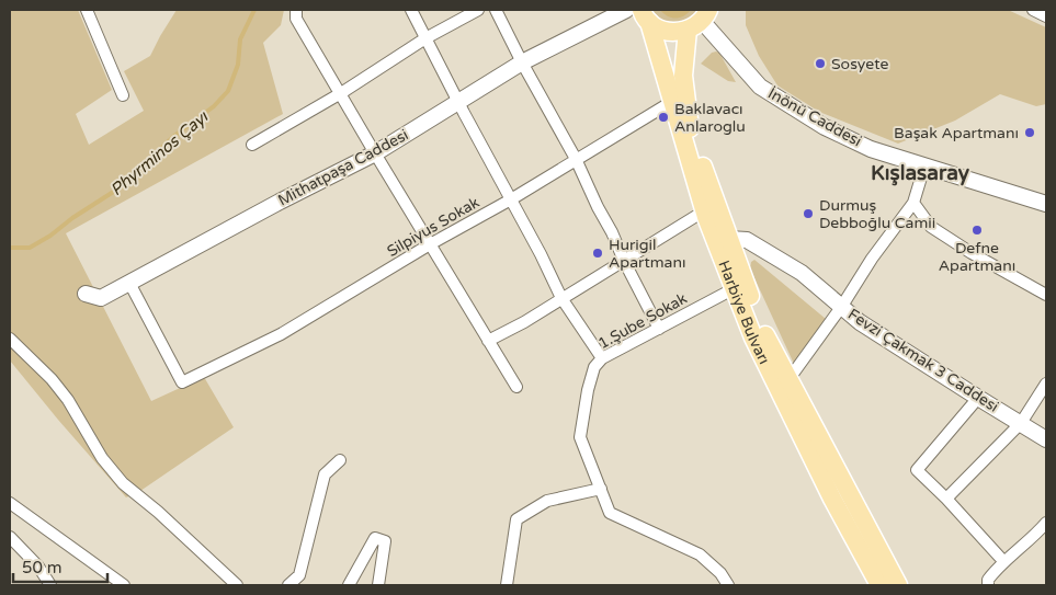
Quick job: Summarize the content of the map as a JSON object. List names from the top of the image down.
{
  "streets": {
    "main road": ["Harbiye Bulvarı"],
    "street": [
      "İnönü Caddesi",
      "Mithatpaşa Caddesi",
      "Silpiyus Sokak",
      "1.Şube Sokak",
      "Fevzi Çakmak 3 Caddesi"
    ]
  },
  "crossings": [
    ["İnönü Caddesi", "Harbiye Bulvarı"],
    ["Mithatpaşa Caddesi", "Silpiyus Sokak"],
    ["Silpiyus Sokak", "Harbiye Bulvarı"],
    ["Harbiye Bulvarı", "1.Şube Sokak"],
    ["Harbiye Bulvarı", "Fevzi Çakmak 3 Caddesi"]
  ],
  "districts": ["Kışlasaray"],
  "water": ["Phyrminos Çayı"],
  "places": [
    "Sosyete",
    "Baklavacı Anlaroglu",
    "Başak Apartmanı",
    "Durmuş Debboğlu Camii",
    "Defne Apartmanı",
    "Hurigil Apartmanı"
  ],
  "scale_bar": "50 m"
}
